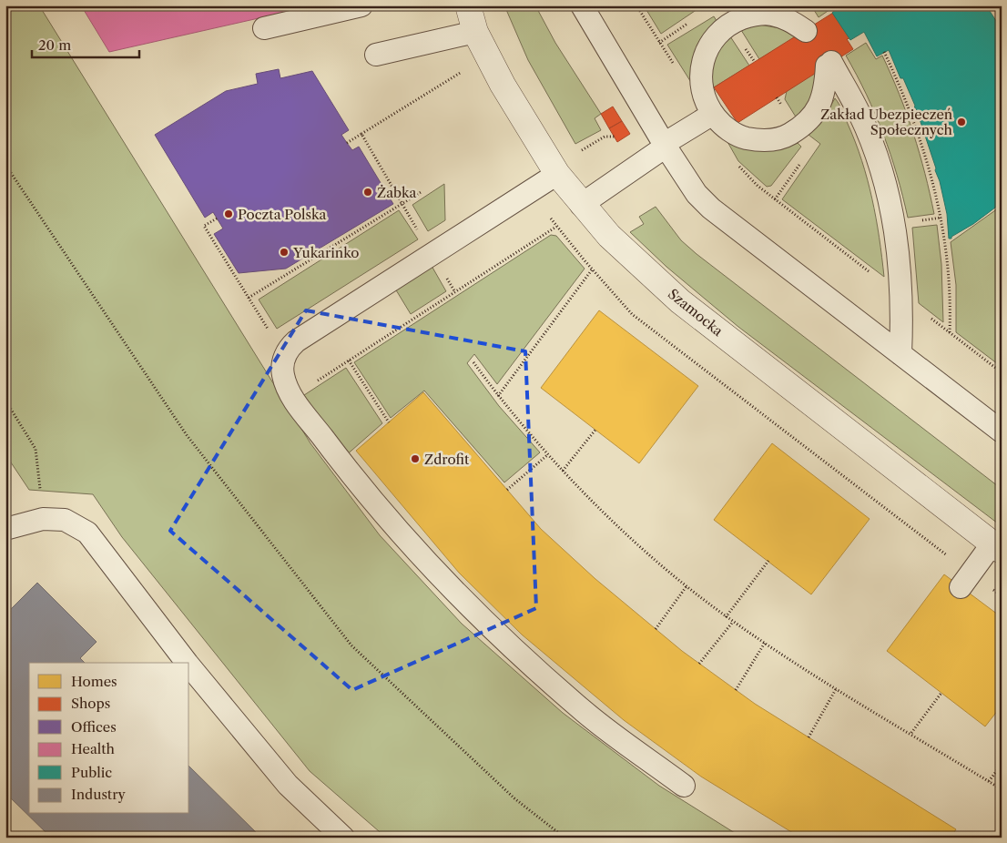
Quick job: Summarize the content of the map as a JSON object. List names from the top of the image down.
{
  "streets": {
    "street": ["Szamocka"]
  },
  "places": [
    "Zakład Ubezpieczeń Społecznych",
    "Żabka",
    "Poczta Polska",
    "Yukarinko",
    "Zdrofit"
  ],
  "legend": [
    "Homes",
    "Shops",
    "Offices",
    "Health",
    "Public",
    "Industry"
  ],
  "scale_bar": "20 m"
}
